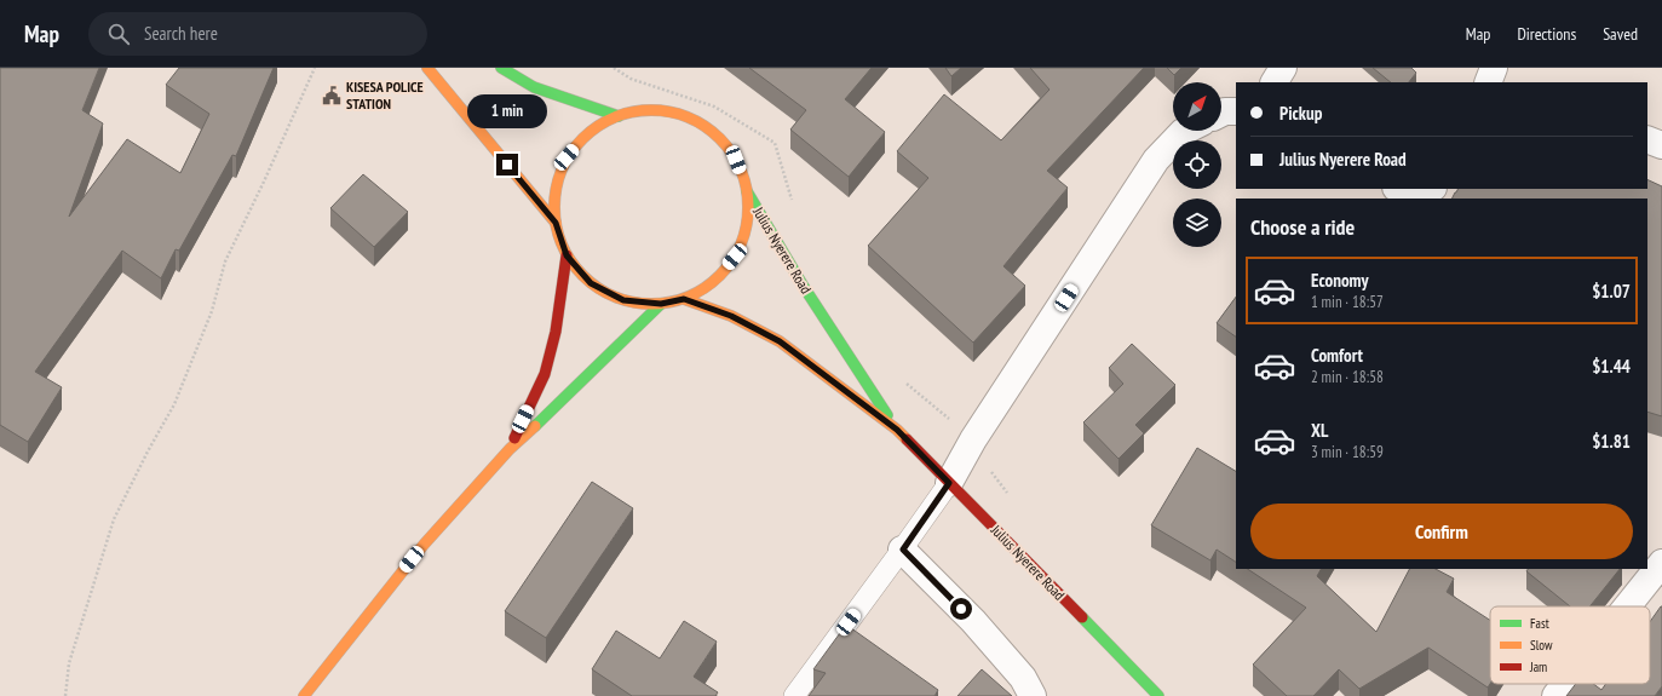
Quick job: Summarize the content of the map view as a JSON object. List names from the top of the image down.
{
  "streets": {
    "main road": ["Julius Nyerere Road"]
  },
  "places": {
    "public building": ["KISESA POLICE STATION"]
  },
  "legend": ["Fast", "Slow", "Jam"],
  "north": "top right",
  "page": {
    "header": "Map",
    "search": "Search here",
    "nav": ["Map", "Directions", "Saved"],
    "banner": ["Pickup", "Julius Nyerere Road"],
    "bubble": "1 min",
    "heading": "Choose a ride",
    "list": [
      {
        "name": "Economy",
        "note": "1 min · 18:57",
        "value": "$1.07"
      },
      {
        "name": "Comfort",
        "note": "2 min · 18:58",
        "value": "$1.44"
      },
      {
        "name": "XL",
        "note": "3 min · 18:59",
        "value": "$1.81"
      }
    ],
    "buttons": "Confirm"
  }
}
